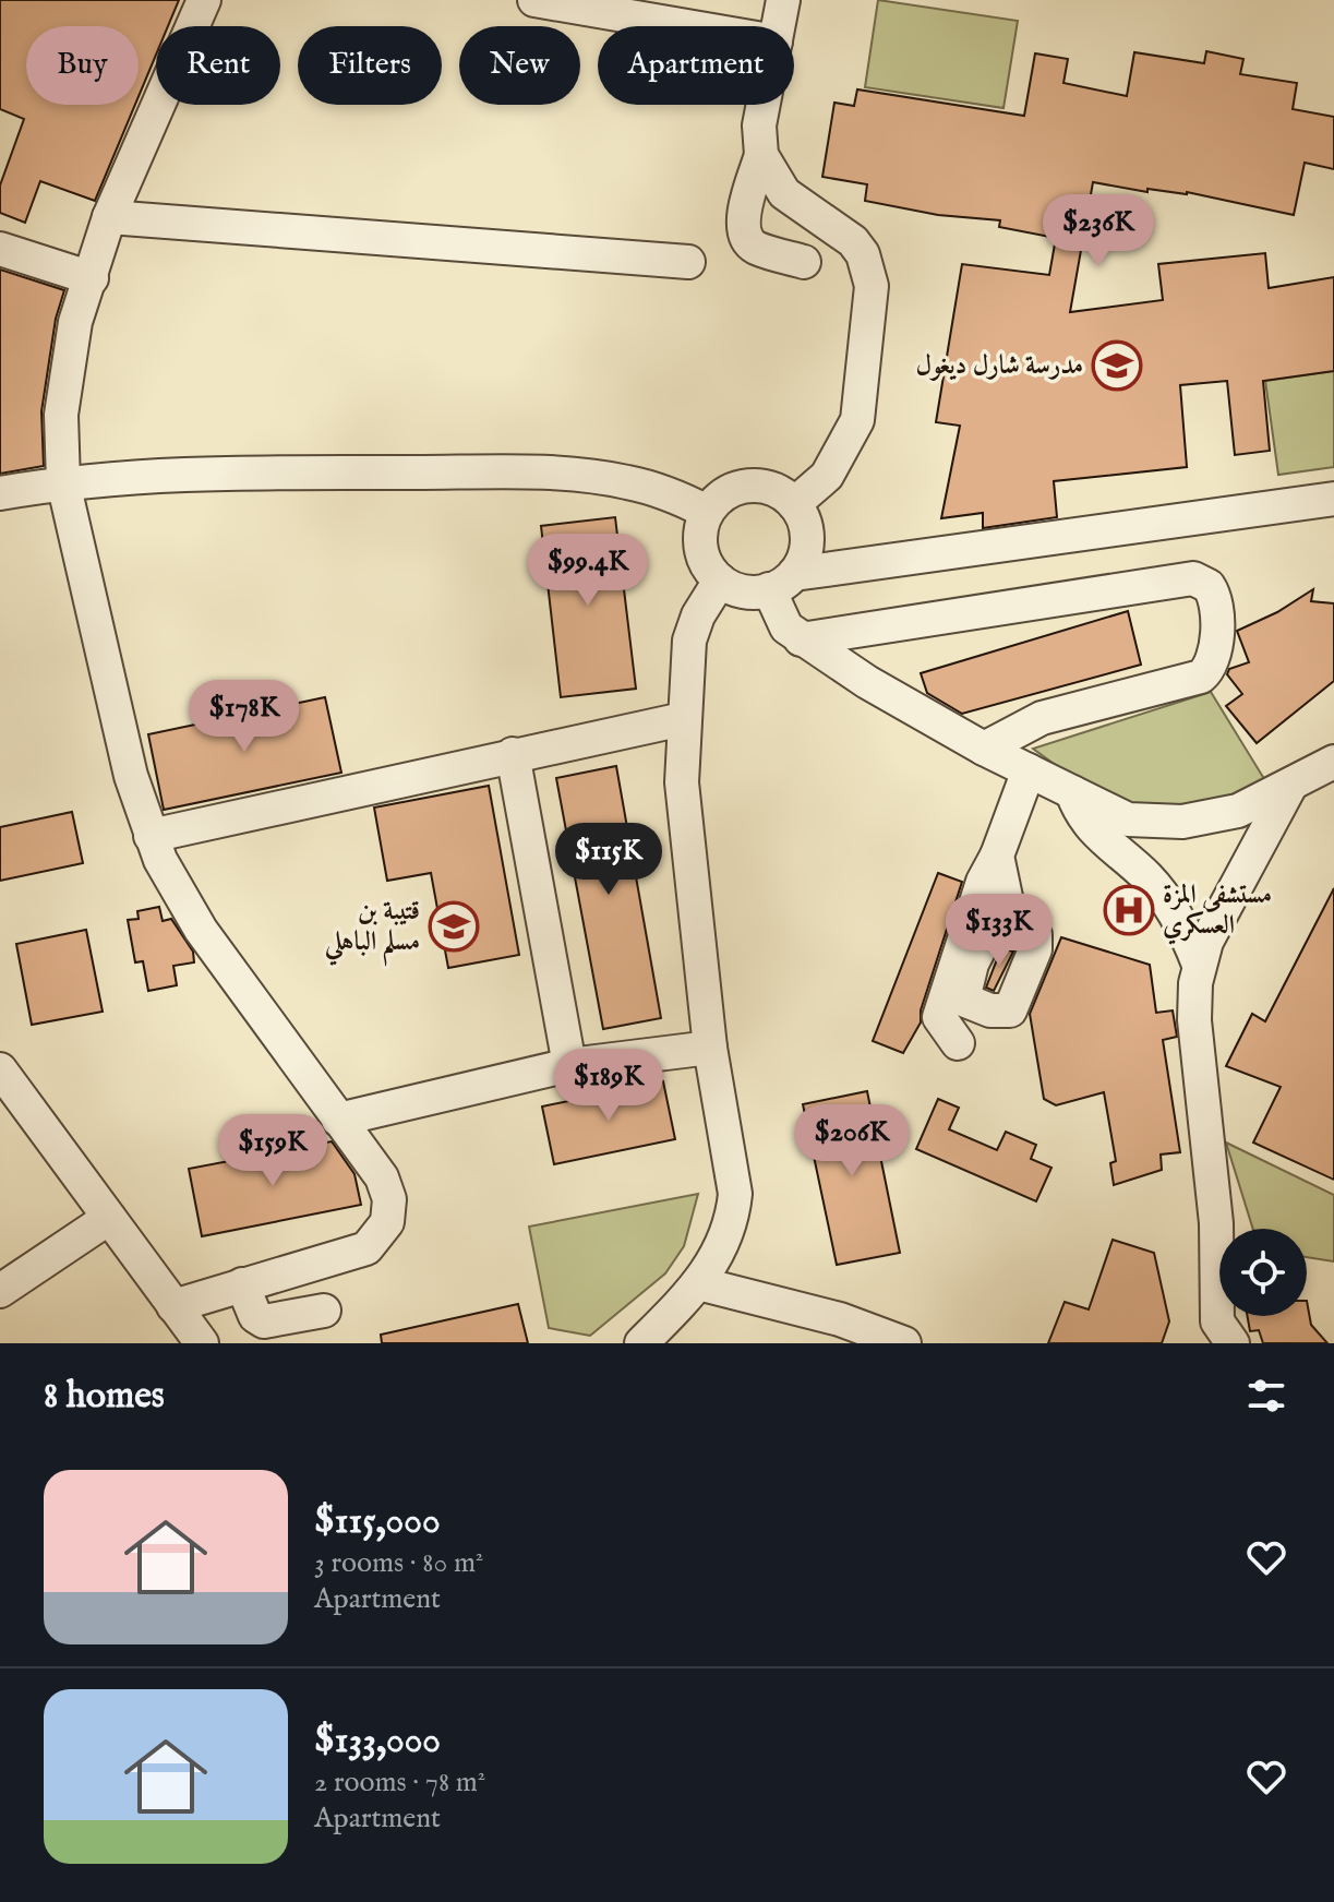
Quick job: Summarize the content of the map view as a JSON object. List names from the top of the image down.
{
  "places": {
    "school or university": ["مدرسة شارل ديغول", "قتيبة بن مسلم الباهلي"],
    "hospital": ["مستشفى المزة العسكري"]
  },
  "page": {
    "chip": [
      "Buy",
      "Rent",
      "Filters",
      "New",
      "Apartment"
    ],
    "price": [
      "$236K",
      "$99.4K",
      "$178K",
      "$115K",
      "$133K",
      "$189K",
      "$206K",
      "$159K"
    ],
    "heading": "8 homes",
    "list": [
      {
        "name": "$115,000",
        "note": "3 rooms · 80 m² · Apartment"
      },
      {
        "name": "$133,000",
        "note": "2 rooms · 78 m² · Apartment"
      }
    ]
  }
}
